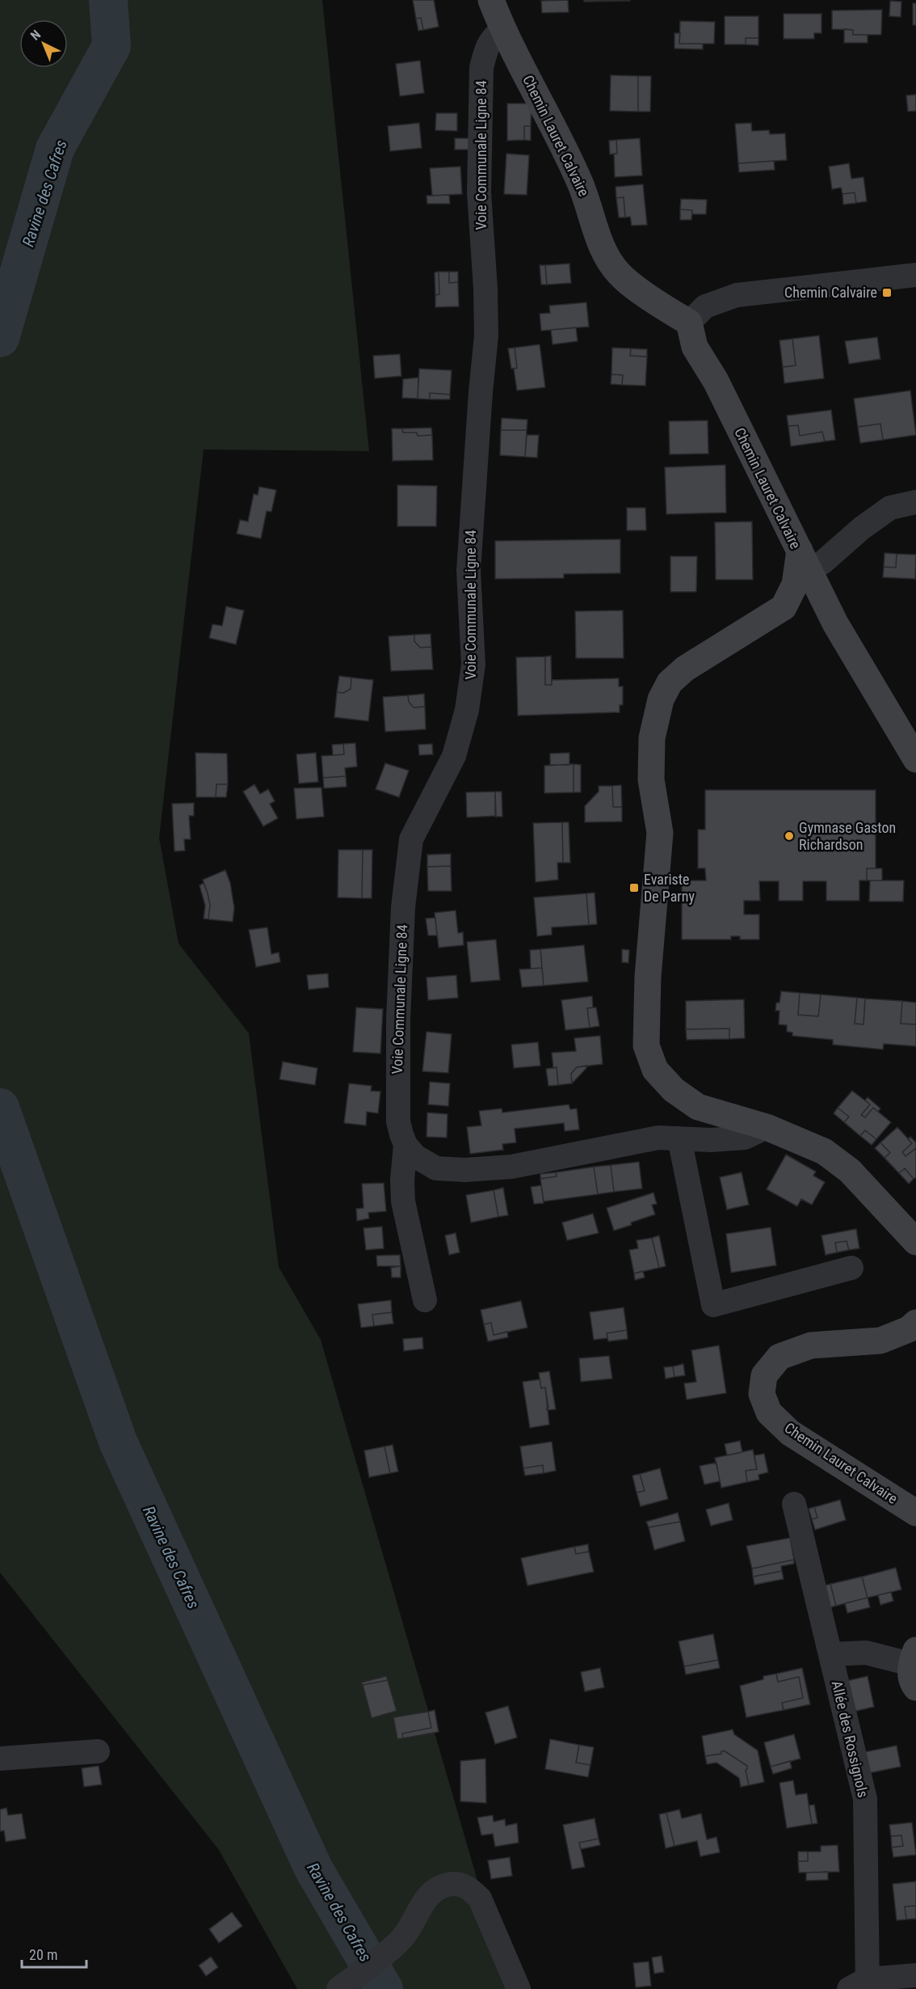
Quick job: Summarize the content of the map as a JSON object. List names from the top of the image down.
{
  "streets": {
    "main road": ["Chemin Lauret Calvaire"],
    "street": ["Voie Communale Ligne 84", "Allée des Rossignols"]
  },
  "crossings": [
    ["Chemin Lauret Calvaire", "Voie Communale Ligne 84"]
  ],
  "water": ["Ravine des Cafres"],
  "places": {
    "transit": ["Chemin Calvaire", "Evariste De Parny"],
    "other": ["Gymnase Gaston Richardson"]
  },
  "scale_bar": "20 m",
  "north": "top left"
}
